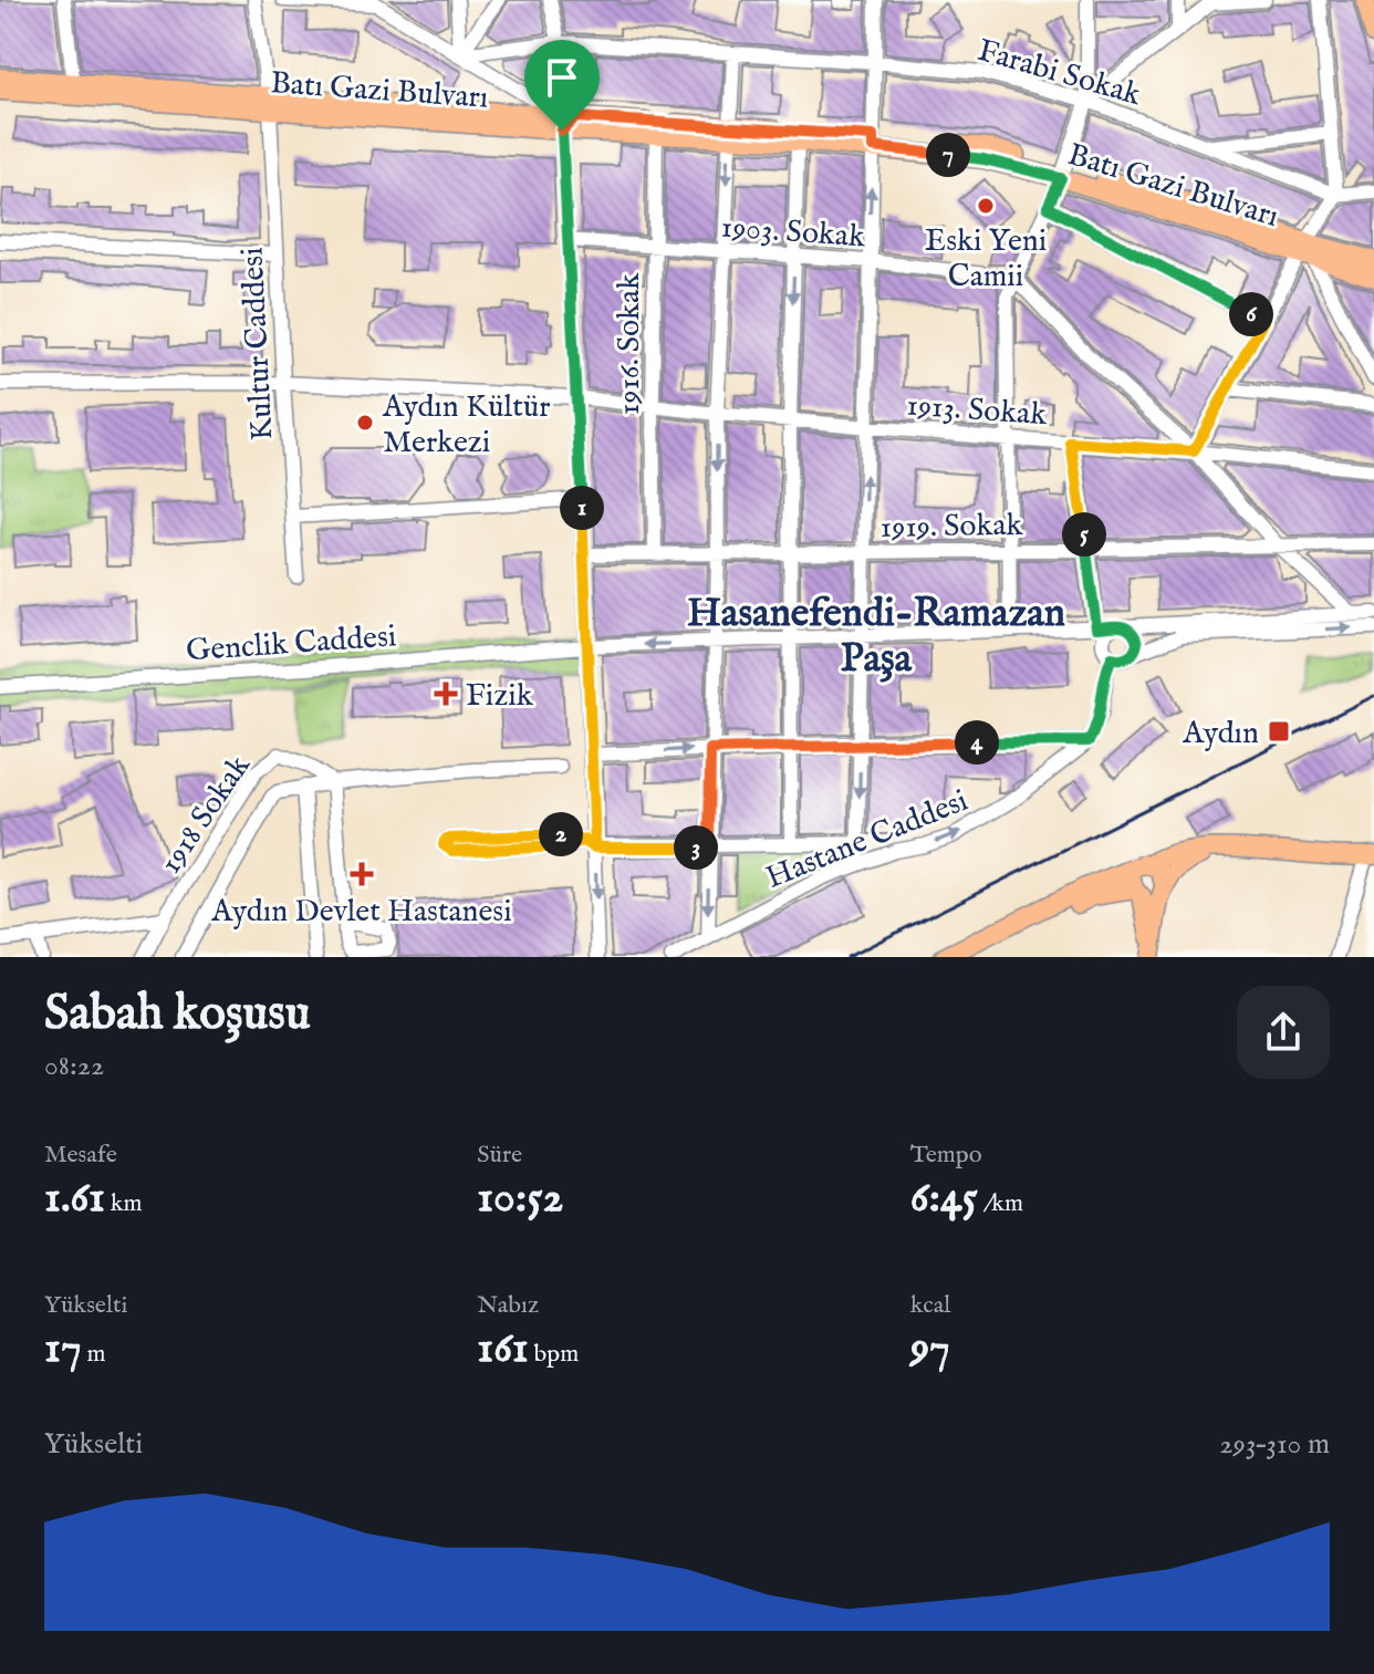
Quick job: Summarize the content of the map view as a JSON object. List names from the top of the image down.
{
  "streets": {
    "main road": ["Batı Gazi Bulvarı"],
    "street": [
      "Farabi Sokak",
      "1903. Sokak",
      "Kultur Caddesi",
      "1916. Sokak",
      "1913. Sokak",
      "1919. Sokak",
      "Genclik Caddesi",
      "1918 Sokak",
      "Hastane Caddesi"
    ]
  },
  "crossings": [
    ["Batı Gazi Bulvarı", "Kultur Caddesi"],
    ["Batı Gazi Bulvarı", "1916. Sokak"],
    ["1903. Sokak", "1916. Sokak"],
    ["Kultur Caddesi", "1913. Sokak"],
    ["1916. Sokak", "1913. Sokak"],
    ["1916. Sokak", "1919. Sokak"]
  ],
  "one_way": ["Hastane Caddesi"],
  "districts": ["Hasanefendi-Ramazan Paşa"],
  "places": {
    "other": ["Eski Yeni Camii", "Aydın Kültür Merkezi"],
    "health": ["Fizik", "Aydın Devlet Hastanesi"],
    "transit": ["Aydın"]
  },
  "page": {
    "pins": [
      "7",
      "6",
      "1",
      "5",
      "4",
      "2",
      "3"
    ],
    "heading": ["Sabah koşusu", "08:22"],
    "stats": [
      ["Mesafe", "1.61 km"],
      ["Süre", "10:52"],
      ["Tempo", "6:45 /km"],
      ["Yükselti", "17 m"],
      ["Nabız", "161 bpm"],
      ["kcal", "97"]
    ],
    "chart": ["Yükselti", "293–310 m"]
  }
}
